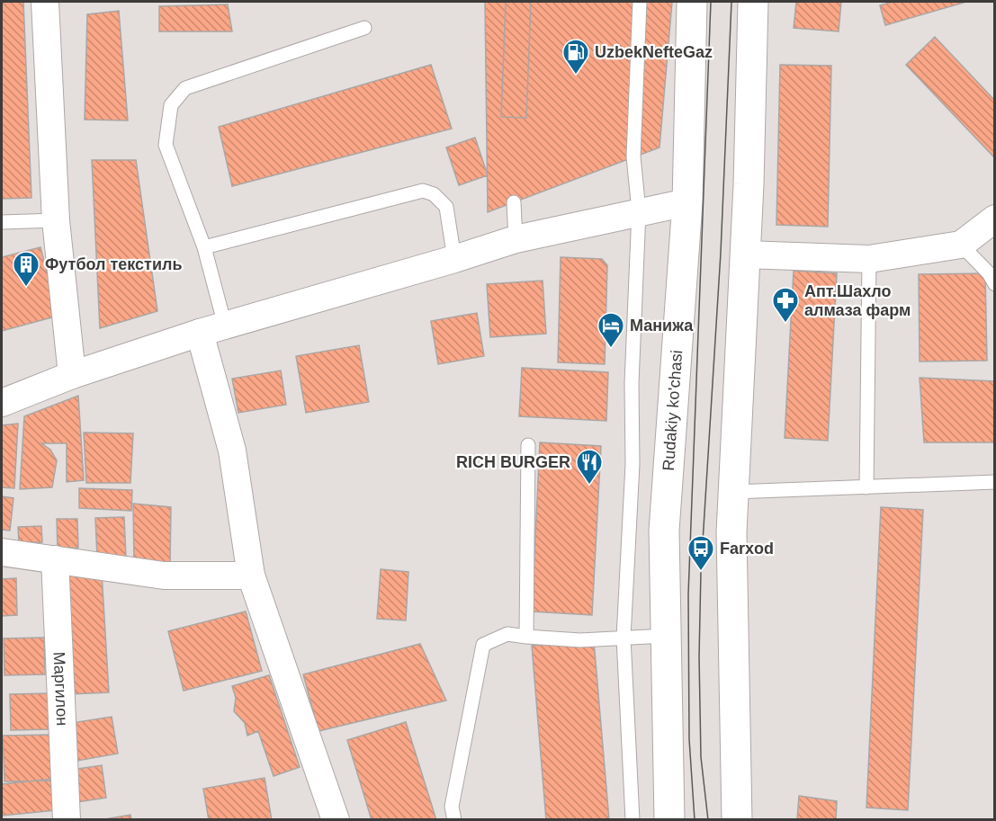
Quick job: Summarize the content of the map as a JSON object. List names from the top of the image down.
{
  "streets": {
    "main road": ["Rudakiy ko'chasi"],
    "street": ["Маргилон"]
  },
  "places": {
    "fuel station": ["UzbekNefteGaz"],
    "building": ["Футбол текстиль"],
    "pharmacy": ["Апт.Шахло алмаза фарм"],
    "hotel": ["Манижа"],
    "restaurant": ["RICH BURGER"],
    "bus stop": ["Farxod"]
  }
}
